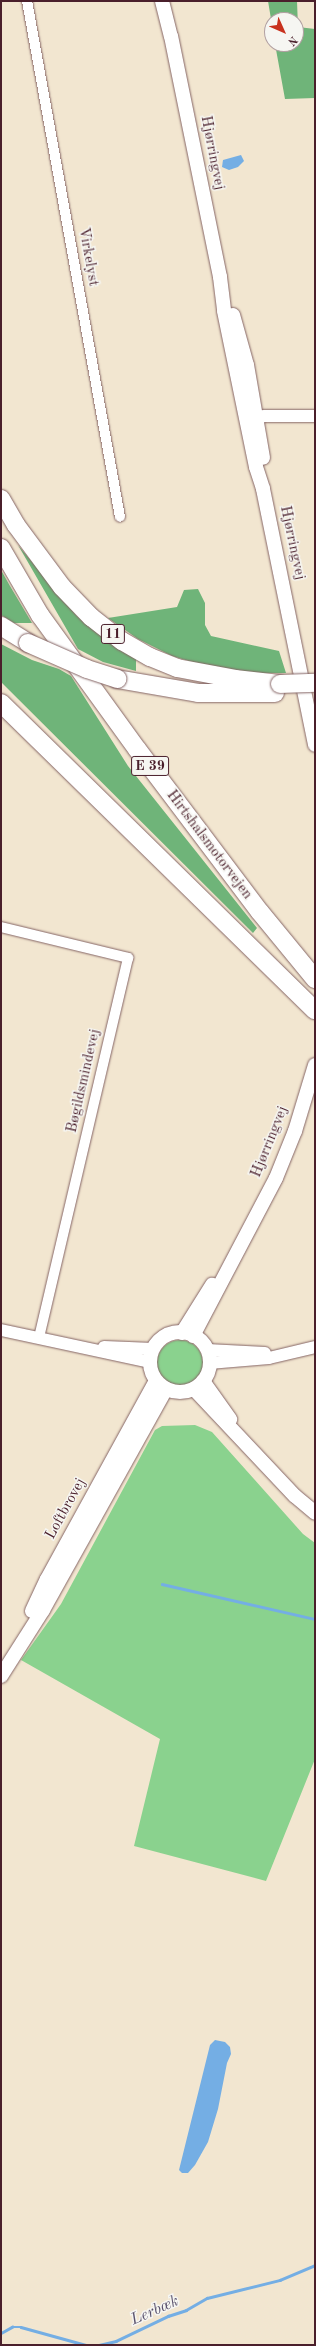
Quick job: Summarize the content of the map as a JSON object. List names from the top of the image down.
{
  "streets": {
    "highway": ["11", "E 39", "Hirtshalsmotorvejen"],
    "main road": ["Hjørringvej", "Loftbrovej"],
    "street": ["Virkelyst", "Bøgildsmindevej"]
  },
  "crossings": [
    ["Hjørringvej", "Loftbrovej"]
  ],
  "water": ["Lerbæk"],
  "north": "bottom right"
}
